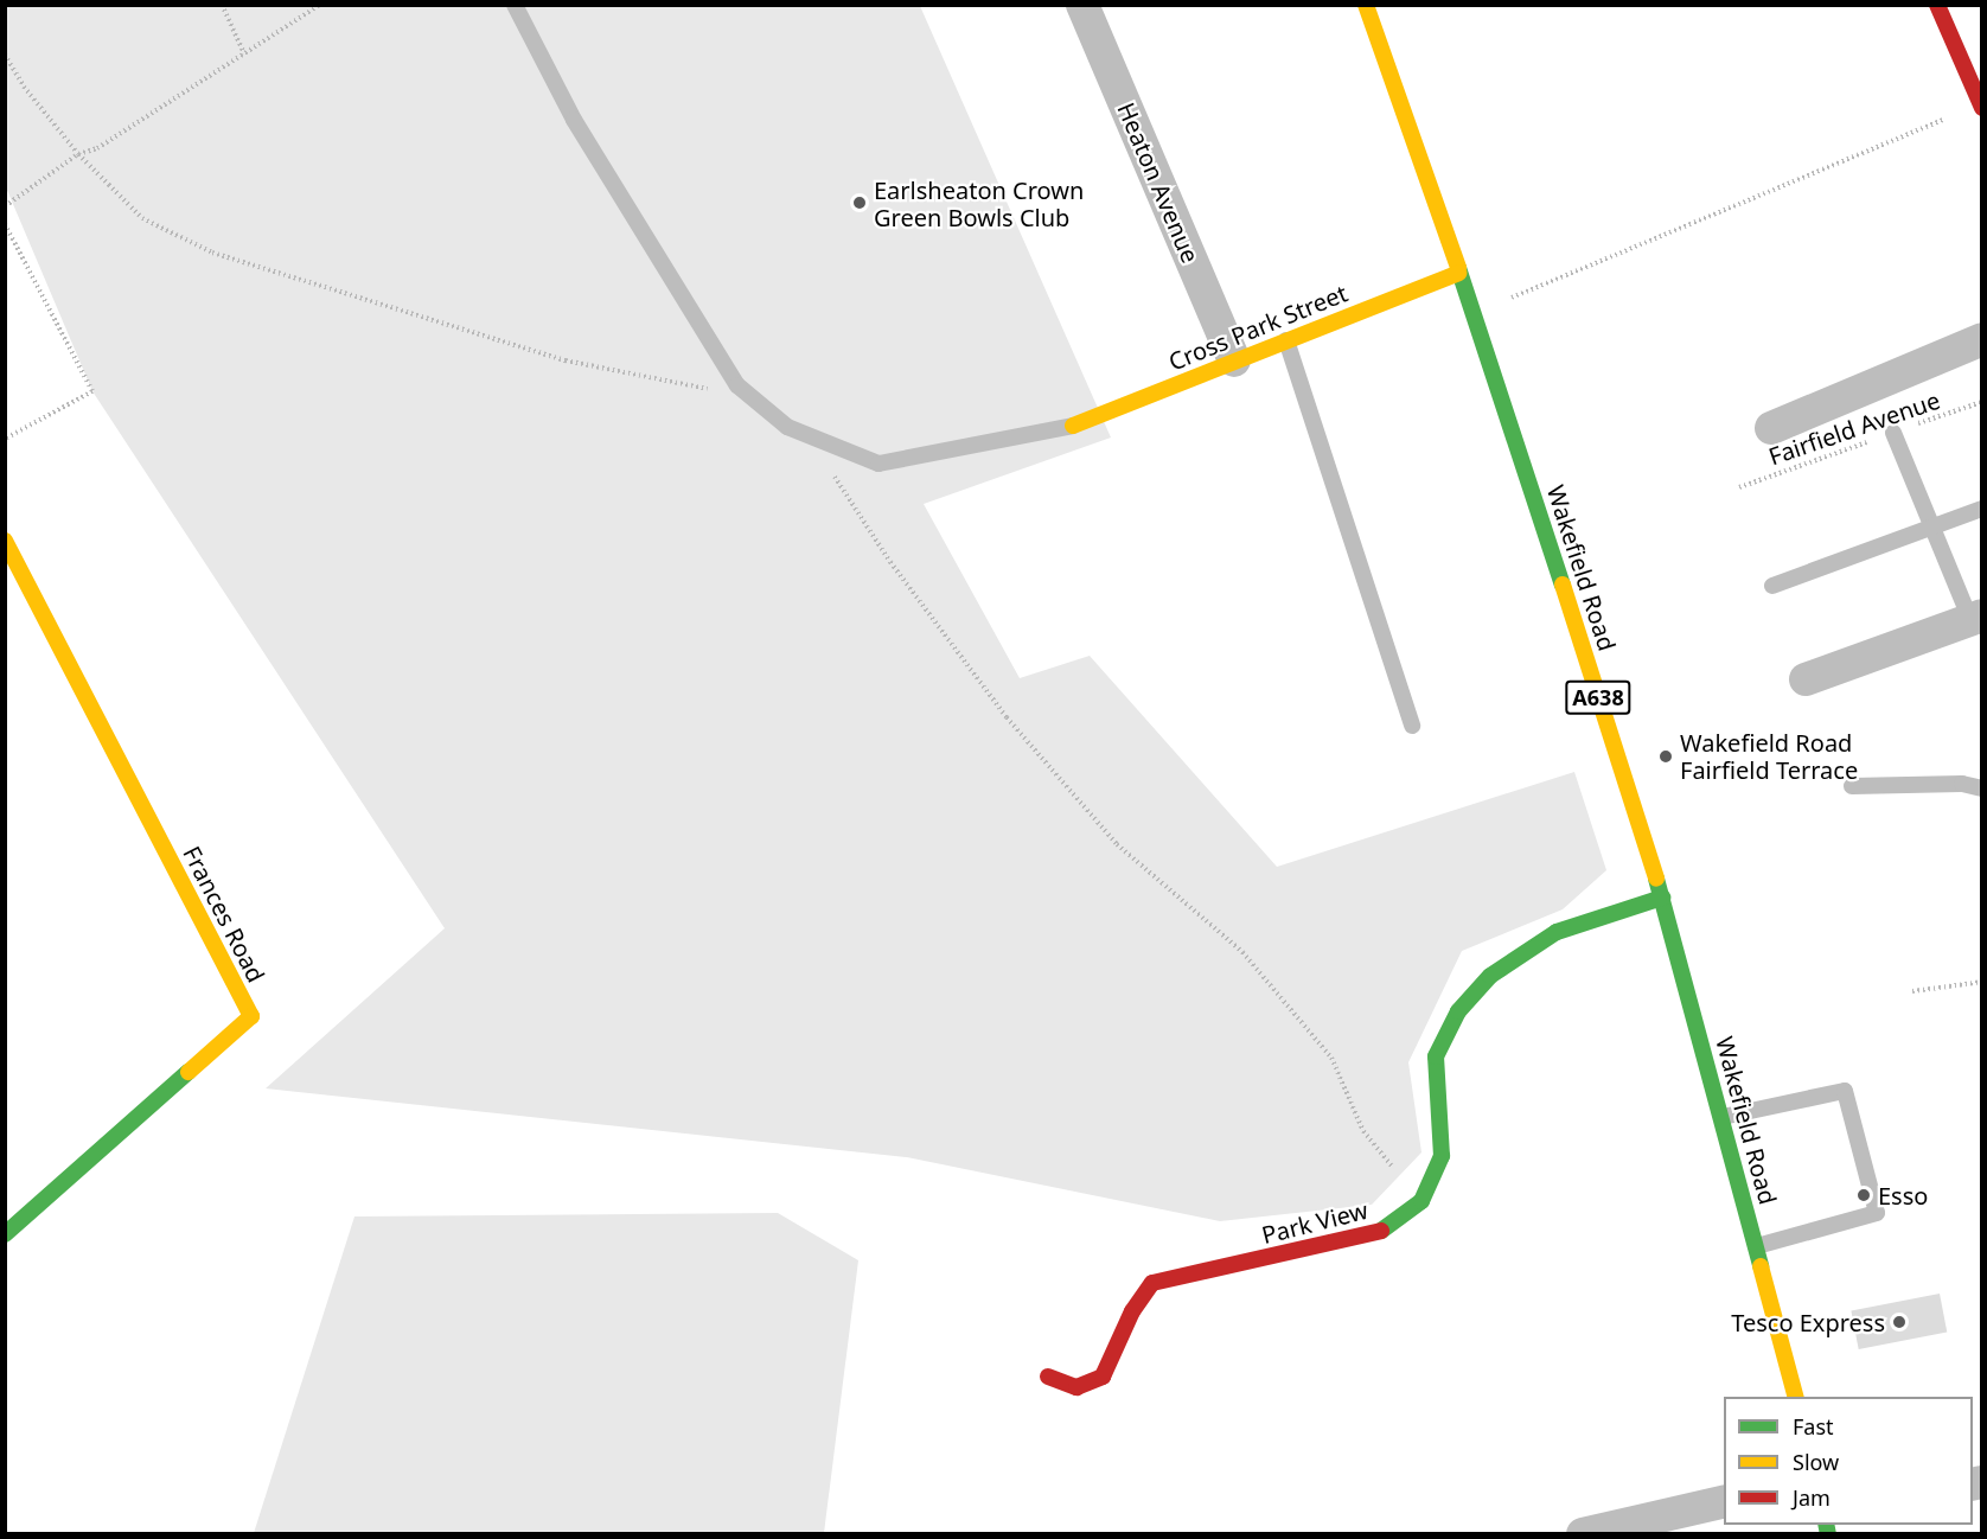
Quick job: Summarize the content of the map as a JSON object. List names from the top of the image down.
{
  "streets": {
    "main road": [
      "Cross Park Street",
      "Wakefield Road",
      "A638",
      "Frances Road",
      "Park View"
    ],
    "street": ["Heaton Avenue"],
    "path": ["Fairfield Avenue"]
  },
  "crossings": [
    ["Heaton Avenue", "Cross Park Street"],
    ["Cross Park Street", "Wakefield Road"],
    ["Wakefield Road", "Park View"]
  ],
  "places": [
    "Earlsheaton Crown Green Bowls Club",
    "Wakefield Road Fairfield Terrace",
    "Esso",
    "Tesco Express"
  ],
  "legend": ["Fast", "Slow", "Jam"]
}
